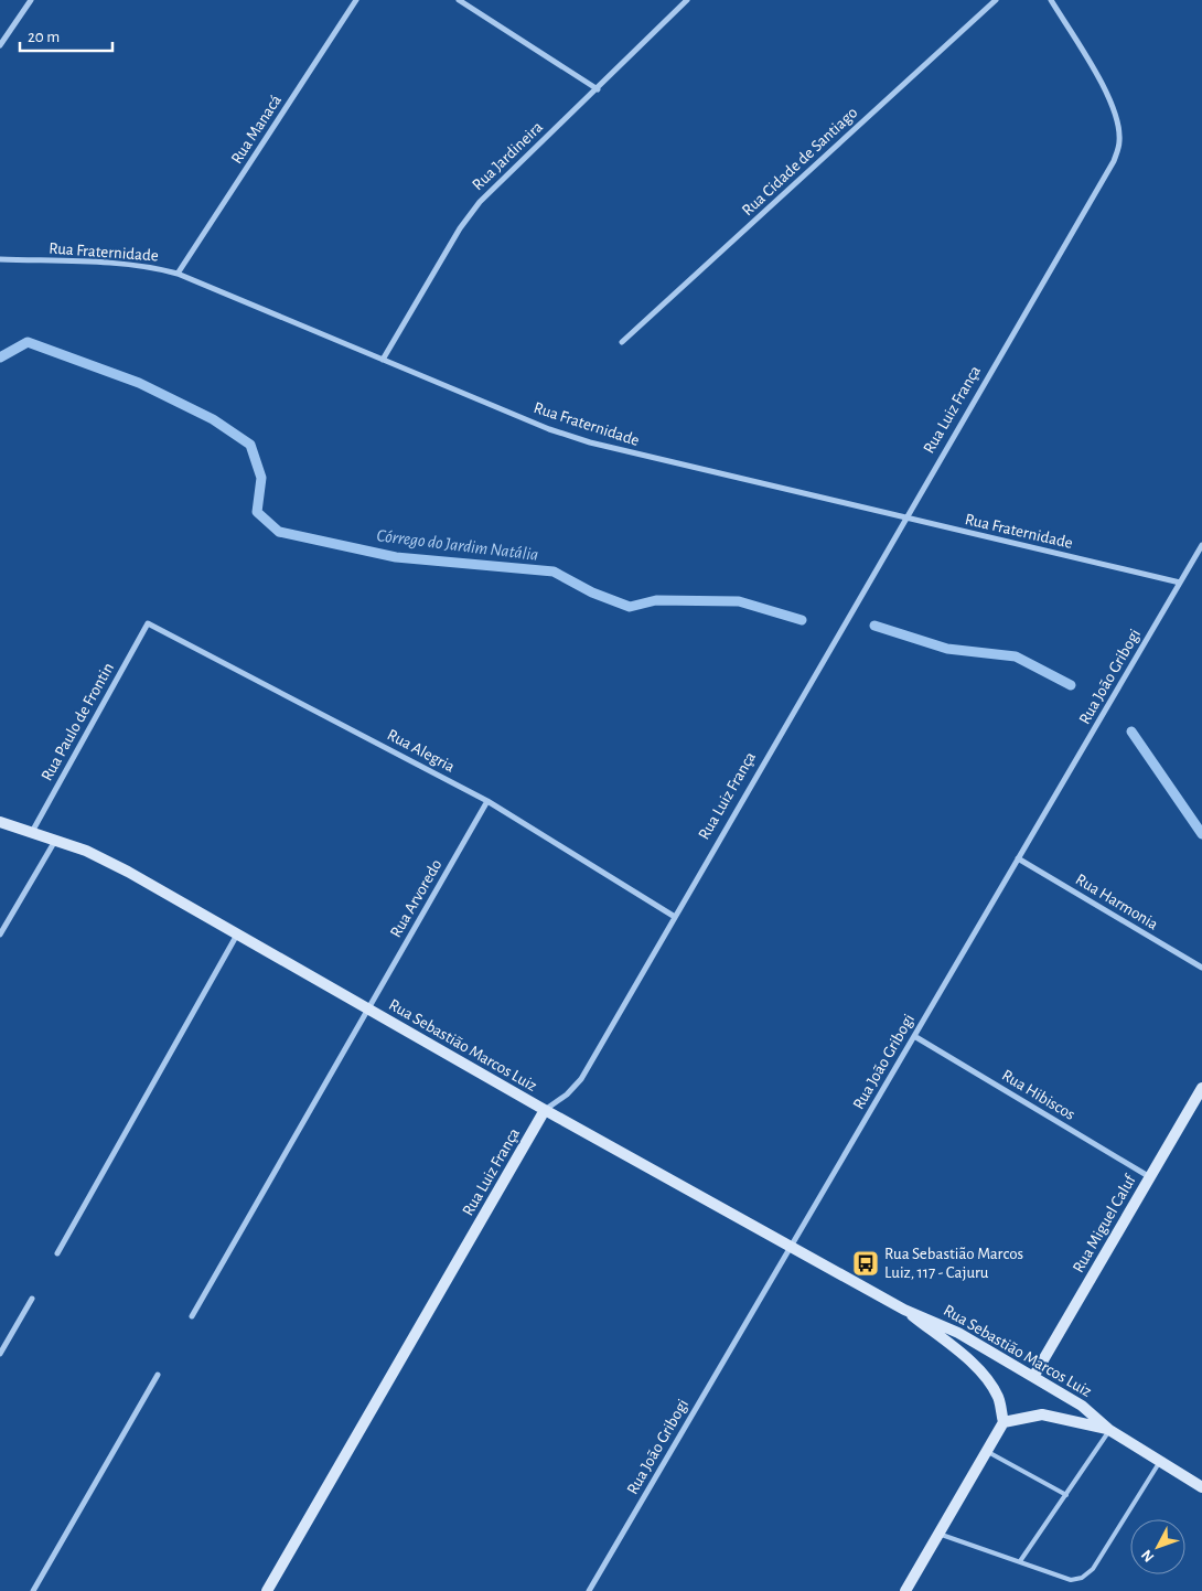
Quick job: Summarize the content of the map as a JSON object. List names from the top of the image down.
{
  "streets": {
    "main road": ["Rua Luiz França", "Rua Sebastião Marcos Luiz", "Rua Miguel Caluf"],
    "street": [
      "Rua Manacá",
      "Rua Jardineira",
      "Rua Cidade de Santiago",
      "Rua Fraternidade",
      "Rua João Gribogi",
      "Rua Paulo de Frontin",
      "Rua Alegria",
      "Rua Arvoredo",
      "Rua Harmonia",
      "Rua Hibiscos"
    ]
  },
  "crossings": [
    ["Rua Manacá", "Rua Fraternidade"],
    ["Rua Jardineira", "Rua Fraternidade"],
    ["Rua Fraternidade", "Rua Luiz França"],
    ["Rua Fraternidade", "Rua João Gribogi"],
    ["Rua Luiz França", "Rua Alegria"],
    ["Rua Luiz França", "Rua Sebastião Marcos Luiz"],
    ["Rua João Gribogi", "Rua Harmonia"],
    ["Rua João Gribogi", "Rua Sebastião Marcos Luiz"],
    ["Rua João Gribogi", "Rua Hibiscos"],
    ["Rua Paulo de Frontin", "Rua Alegria"],
    ["Rua Paulo de Frontin", "Rua Sebastião Marcos Luiz"],
    ["Rua Alegria", "Rua Arvoredo"],
    ["Rua Arvoredo", "Rua Sebastião Marcos Luiz"],
    ["Rua Sebastião Marcos Luiz", "Rua Miguel Caluf"],
    ["Rua Hibiscos", "Rua Miguel Caluf"]
  ],
  "water": ["Córrego do Jardim Natália"],
  "places": {
    "bus stop": ["Rua Sebastião Marcos Luiz, 117 - Cajuru"]
  },
  "scale_bar": "20 m",
  "north": "bottom left"
}
